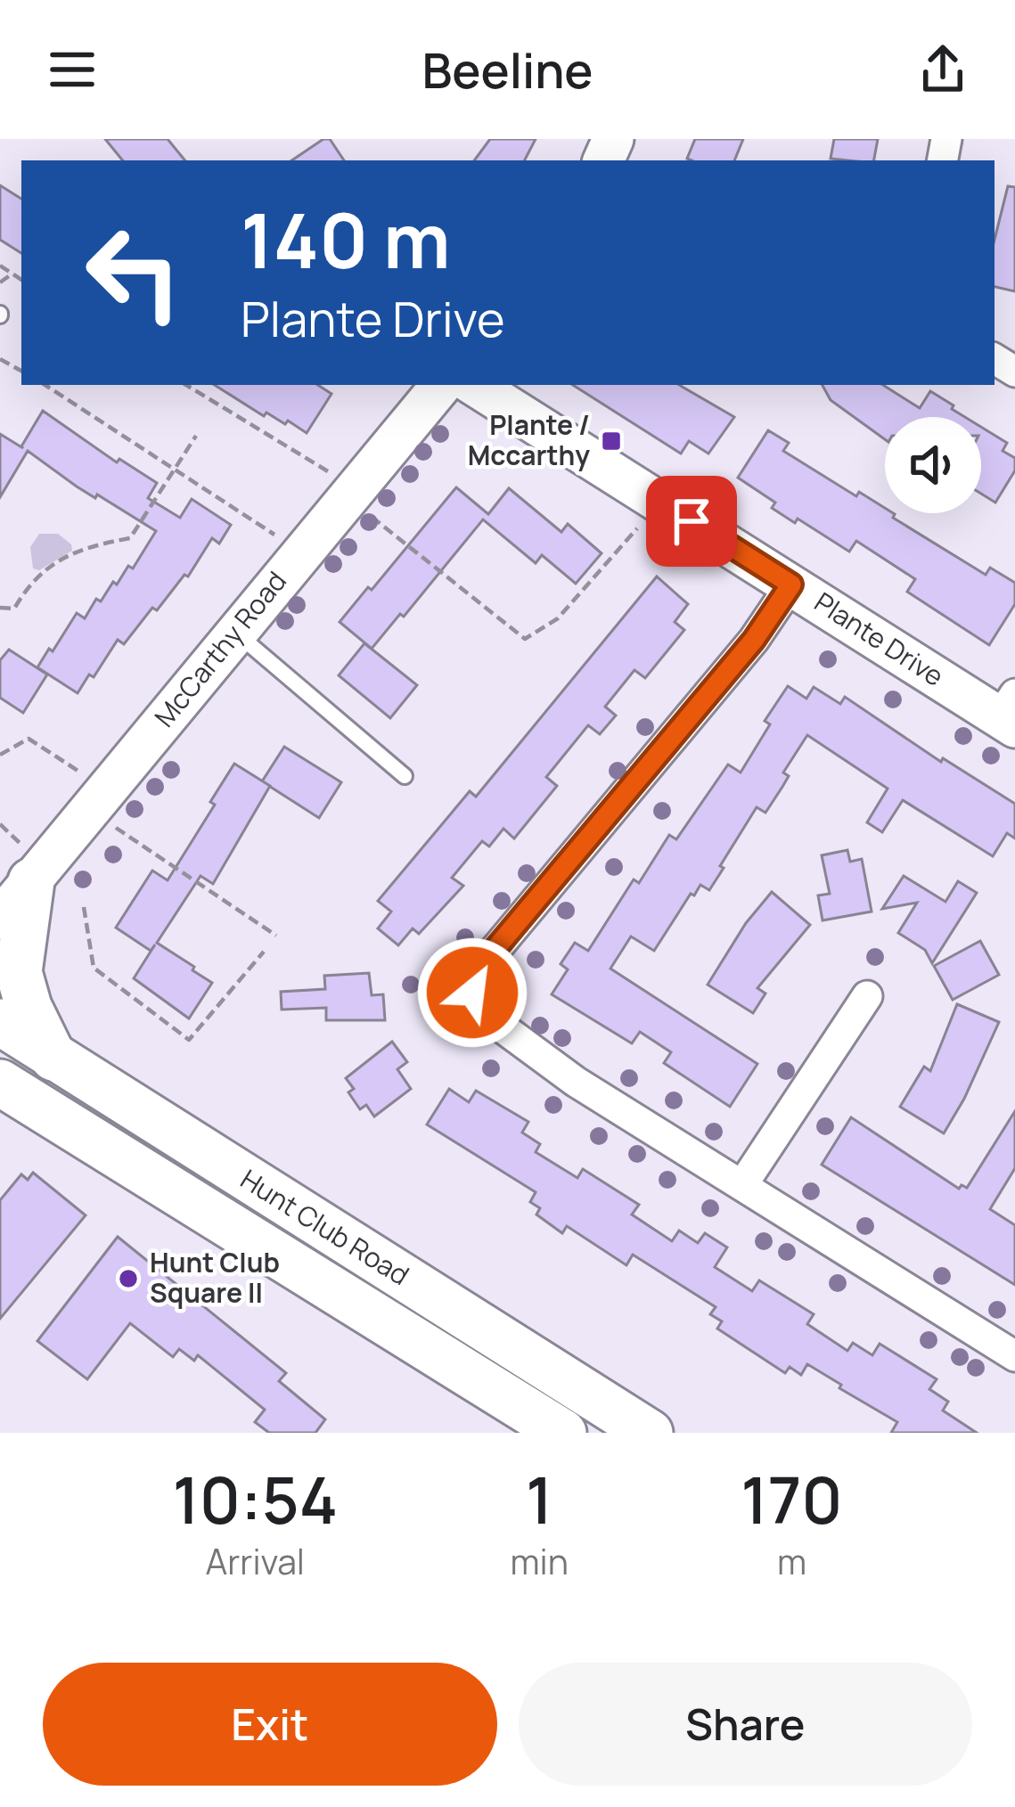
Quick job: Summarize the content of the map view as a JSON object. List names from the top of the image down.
{
  "streets": {
    "main road": ["Hunt Club Road"],
    "street": ["Plante Drive", "McCarthy Road"]
  },
  "places": {
    "transit": ["Plante / Mccarthy"],
    "other": ["Hunt Club Square II"]
  },
  "page": {
    "header": "Beeline",
    "turn": ["140 m", "Plante Drive"],
    "eta": [
      "10:54",
      "Arrival",
      "1",
      "min",
      "170",
      "m"
    ],
    "buttons": ["Exit", "Share"]
  }
}
